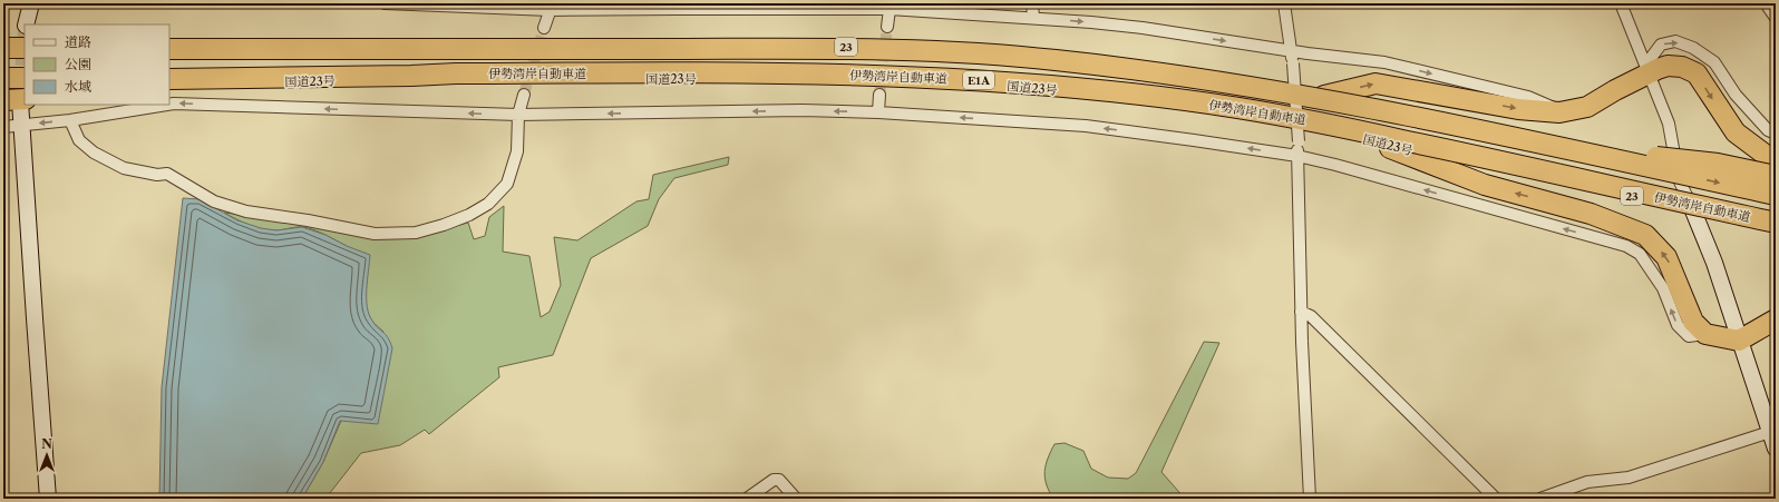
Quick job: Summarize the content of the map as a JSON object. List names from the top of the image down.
{
  "streets": {
    "highway": [
      "23",
      "伊勢湾岸自動車道",
      "国道23号",
      "E1A"
    ]
  },
  "crossings": [
    ["伊勢湾岸自動車道", "国道23号"]
  ],
  "legend": ["道路", "公園", "水域"],
  "north": "top"
}
